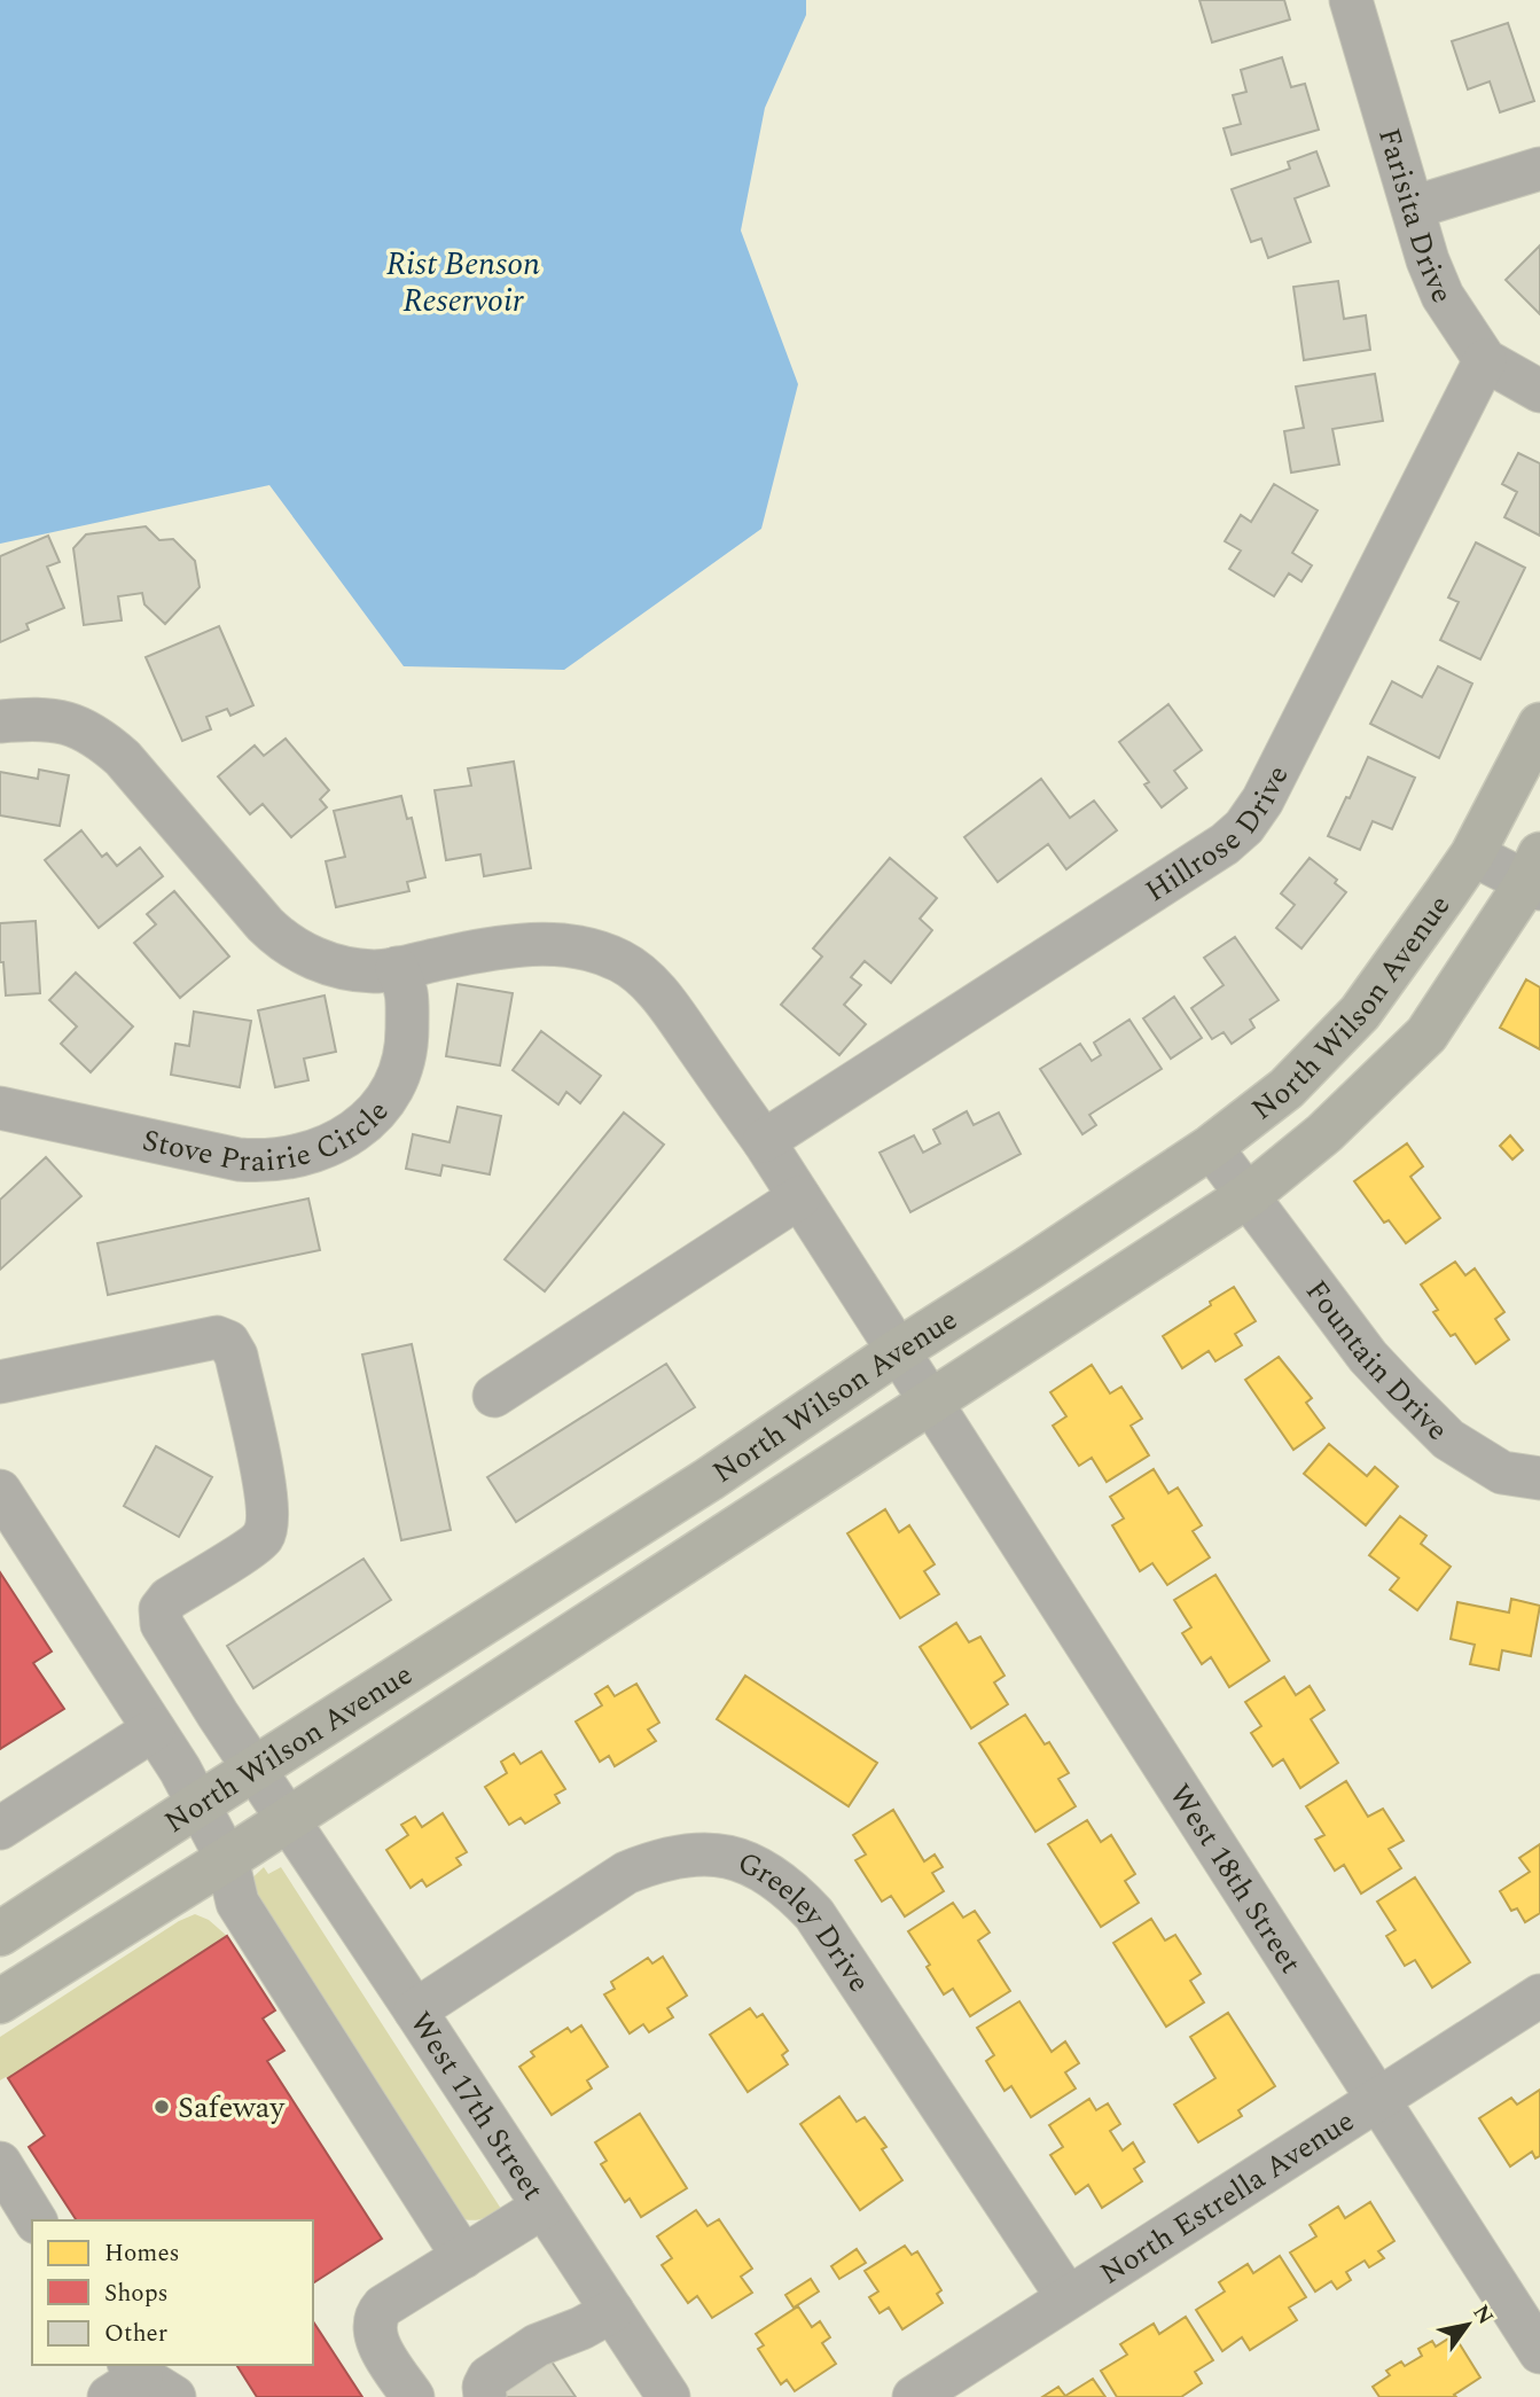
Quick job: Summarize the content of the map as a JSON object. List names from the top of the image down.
{
  "streets": {
    "main road": ["North Wilson Avenue"],
    "street": [
      "Farisita Drive",
      "Hillrose Drive",
      "Stove Prairie Circle",
      "Fountain Drive",
      "West 18th Street",
      "Greeley Drive",
      "West 17th Street",
      "North Estrella Avenue"
    ]
  },
  "crossings": [
    ["Farisita Drive", "Hillrose Drive"],
    ["North Wilson Avenue", "Fountain Drive"],
    ["North Wilson Avenue", "West 18th Street"],
    ["North Wilson Avenue", "West 17th Street"],
    ["West 18th Street", "North Estrella Avenue"],
    ["Greeley Drive", "West 17th Street"],
    ["Greeley Drive", "North Estrella Avenue"]
  ],
  "water": ["Rist Benson Reservoir"],
  "places": ["Safeway"],
  "legend": ["Homes", "Shops", "Other"],
  "north": "top right"
}
